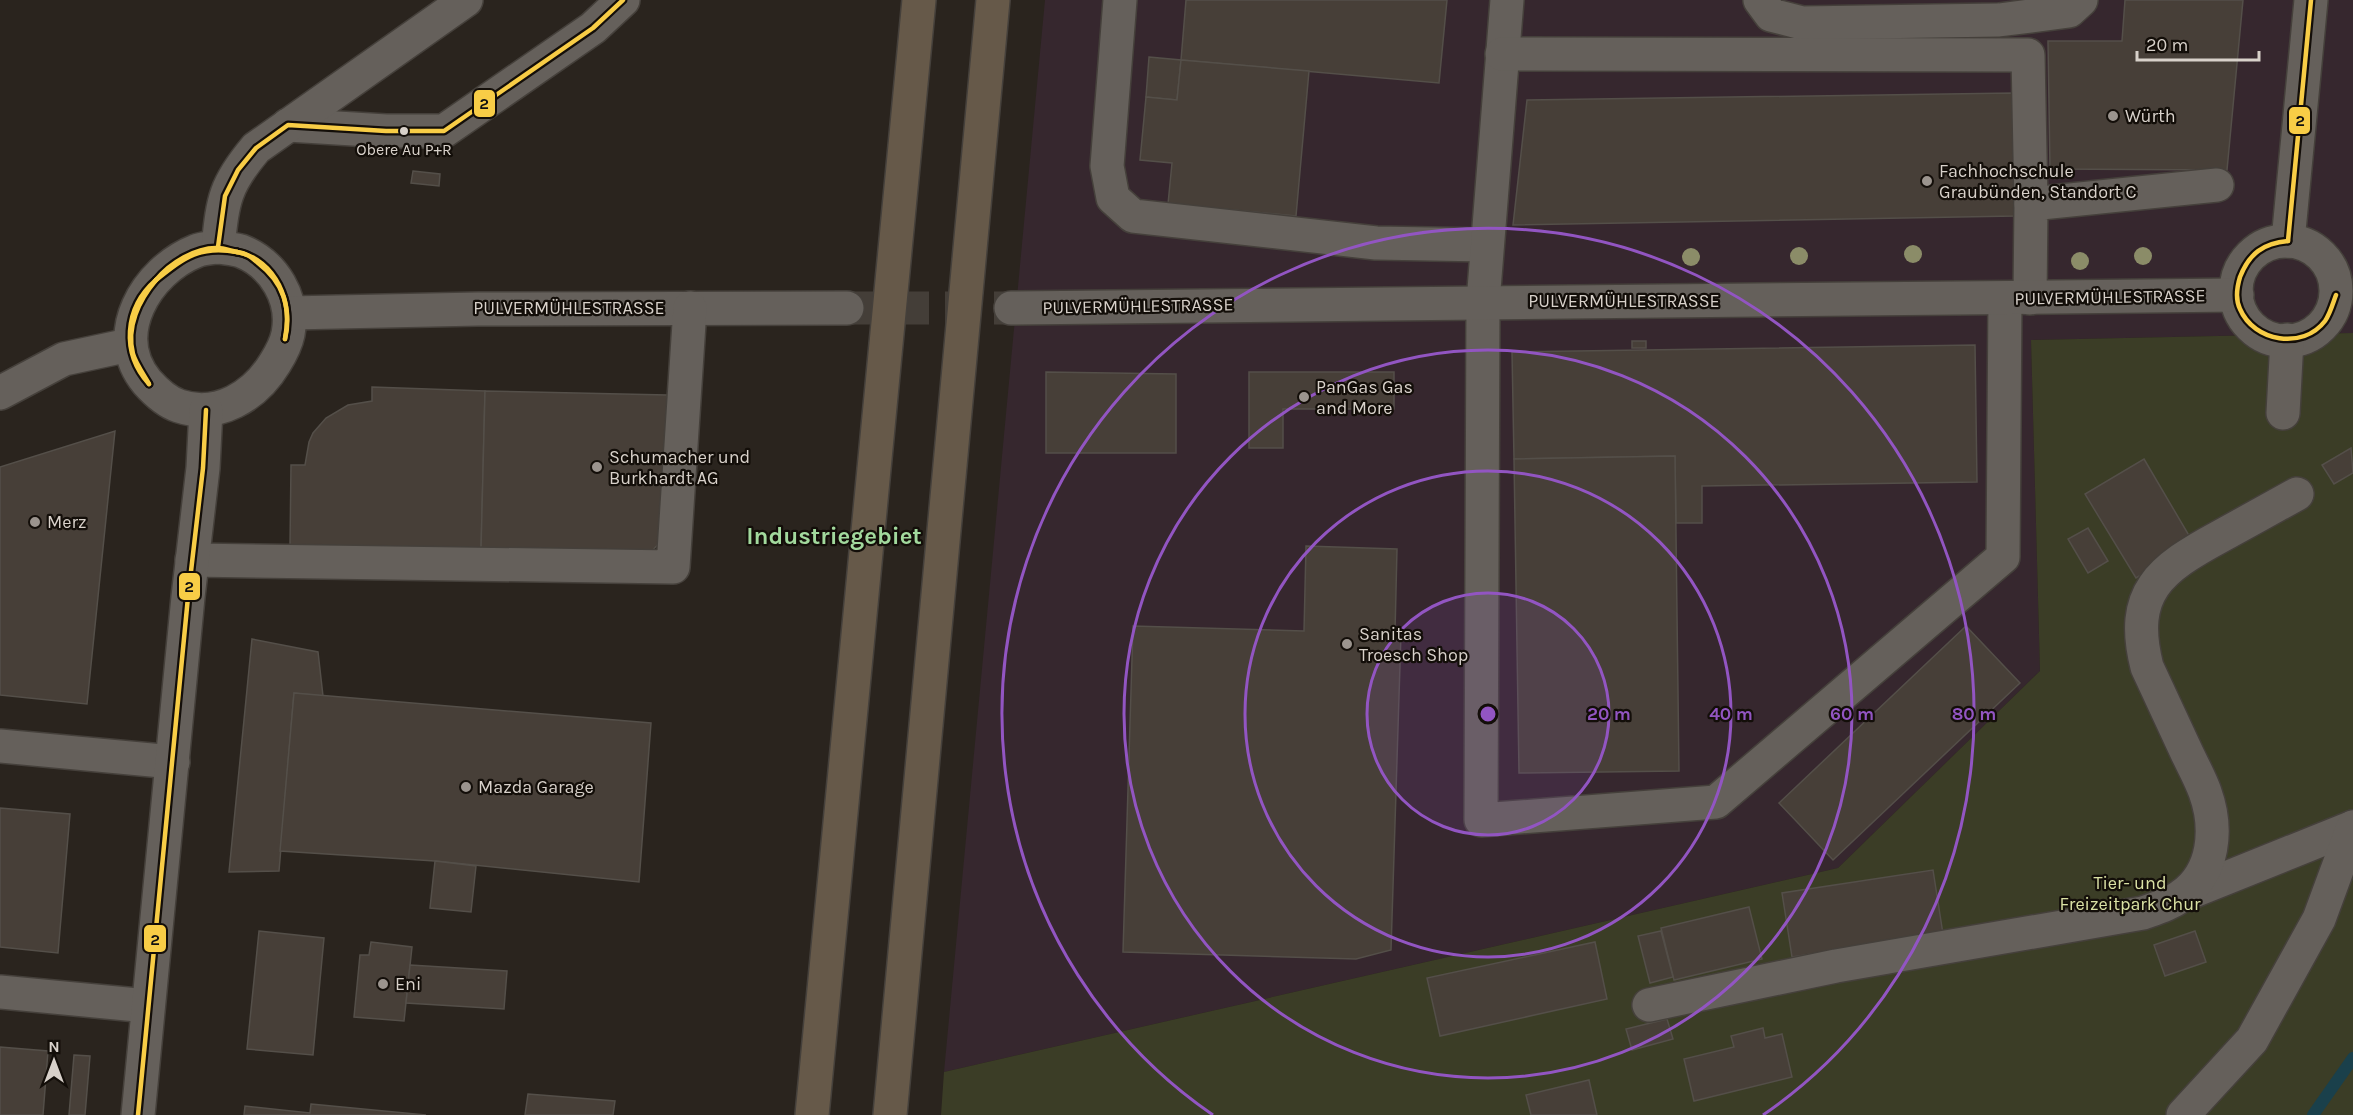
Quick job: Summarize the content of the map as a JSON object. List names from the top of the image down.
{
  "streets": {
    "street": ["PULVERMÜHLESTRASSE"]
  },
  "districts": ["Industriegebiet"],
  "parks": ["Tier- und Freizeitpark Chur"],
  "places": [
    "Würth",
    "Obere Au P+R",
    "Fachhochschule Graubünden, Standort C",
    "PanGas Gas and More",
    "Schumacher und Burkhardt AG",
    "Merz",
    "Sanitas Troesch Shop",
    "Mazda Garage",
    "Eni"
  ],
  "lines": ["transit line 2"],
  "scale_bar": "20 m",
  "north": "top",
  "rings": [
    "20 m",
    "40 m",
    "60 m",
    "80 m"
  ]
}
